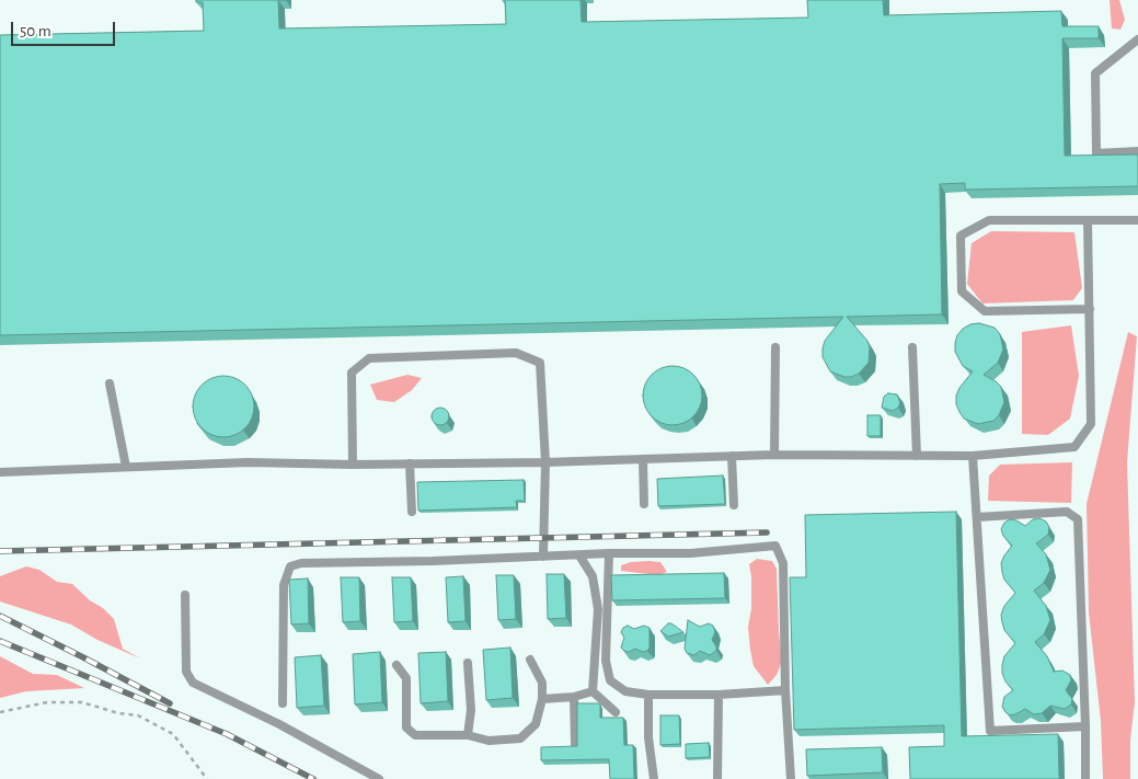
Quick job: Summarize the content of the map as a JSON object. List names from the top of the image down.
{
  "scale_bar": "50 m"
}
